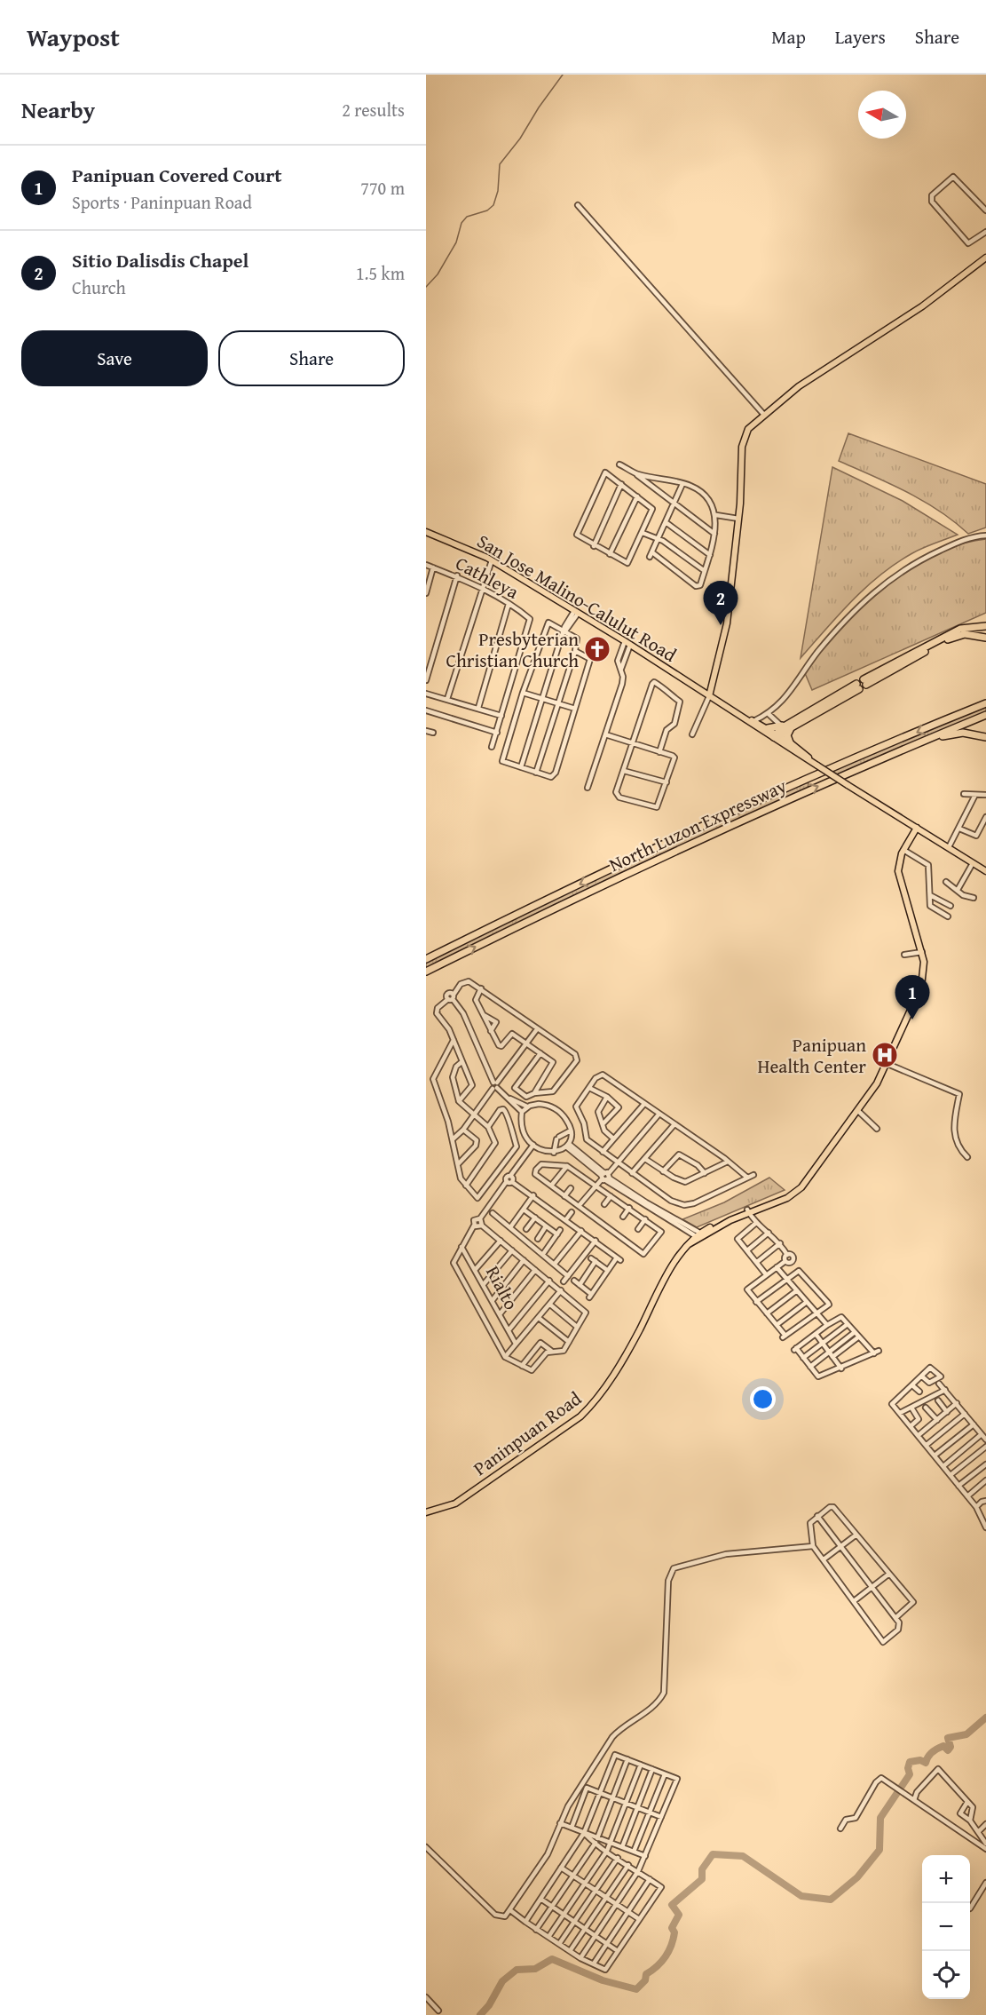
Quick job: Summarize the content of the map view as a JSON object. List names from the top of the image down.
{
  "streets": {
    "highway": ["North Luzon Expressway"],
    "main road": ["San Jose Malino-Calulut Road", "Paninpuan Road"],
    "street": ["Cathleya", "Rialto"]
  },
  "places": {
    "church": ["Presbyterian Christian Church"],
    "hospital": ["Panipuan Health Center"]
  },
  "north": "left",
  "page": {
    "header": "Waypost",
    "nav": ["Map", "Layers", "Share"],
    "heading": ["Nearby", "2 results"],
    "list": [
      {
        "mark": "1",
        "name": "Panipuan Covered Court",
        "note": "Sports · Paninpuan Road",
        "value": "770 m"
      },
      {
        "mark": "2",
        "name": "Sitio Dalisdis Chapel",
        "note": "Church",
        "value": "1.5 km"
      }
    ],
    "buttons": ["Save", "Share"],
    "pins": ["2", "1"],
    "map_buttons": ["+", "−"]
  }
}
